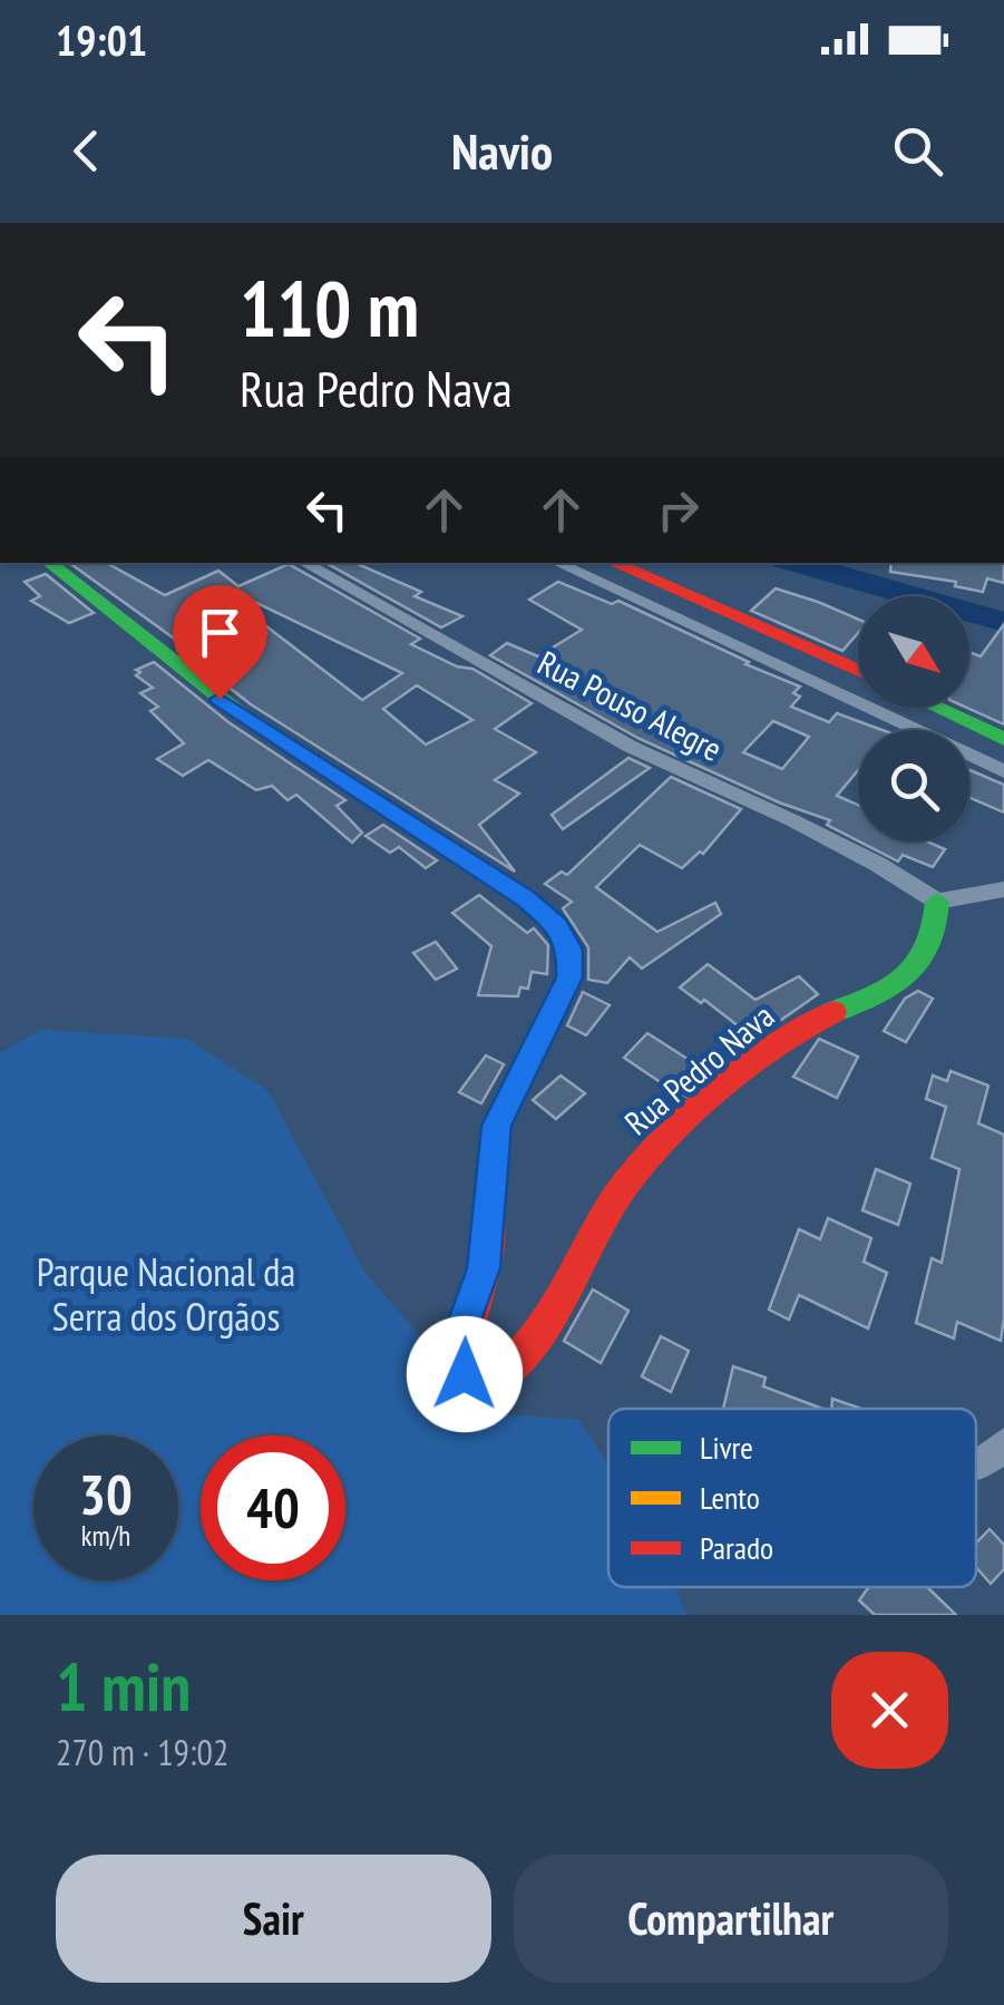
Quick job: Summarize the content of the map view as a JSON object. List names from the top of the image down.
{
  "streets": {
    "street": ["Rua Pouso Alegre", "Rua Pedro Nava"]
  },
  "crossings": [
    ["Rua Pouso Alegre", "Rua Pedro Nava"]
  ],
  "parks": ["Parque Nacional da Serra dos Orgãos"],
  "legend": ["Livre", "Lento", "Parado"],
  "north": "bottom right",
  "page": {
    "status": "19:01",
    "header": "Navio",
    "turn": ["110 m", "Rua Pedro Nava"],
    "speed": "30 km/h",
    "limit": "40",
    "heading": ["1 min", "270 m · 19:02"],
    "buttons": ["Sair", "Compartilhar"]
  }
}
